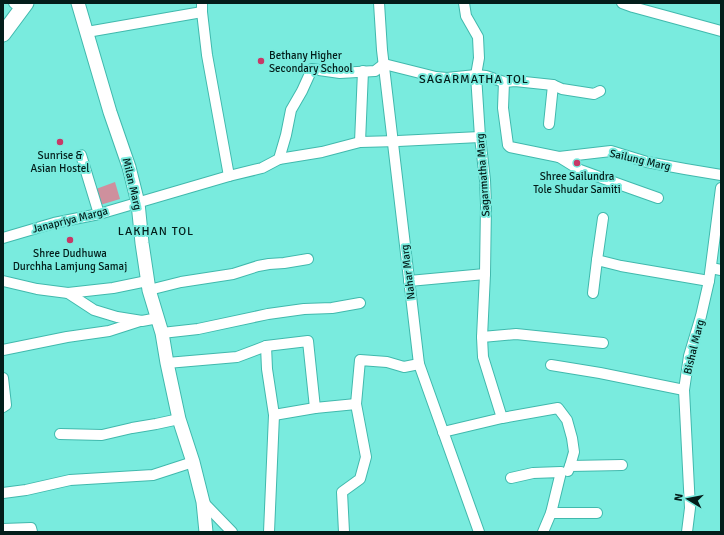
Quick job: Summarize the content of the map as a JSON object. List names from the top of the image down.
{
  "streets": {
    "main road": ["Milan Marg"],
    "street": [
      "Sailung Marg",
      "Sagarmatha Marg",
      "Janapriya Marga",
      "Nahar Marg",
      "Bishal Marg"
    ]
  },
  "crossings": [
    ["Sagarmatha Marg", "Janapriya Marga"],
    ["Milan Marg", "Janapriya Marga"],
    ["Janapriya Marga", "Nahar Marg"]
  ],
  "districts": ["SAGARMATHA TOL", "LAKHAN TOL"],
  "places": [
    "Bethany Higher Secondary School",
    "Sunrise & Asian Hostel",
    "Shree Sailundra Tole Shudar Samiti",
    "Shree Dudhuwa Durchha Lamjung Samaj"
  ],
  "north": "left"
}
